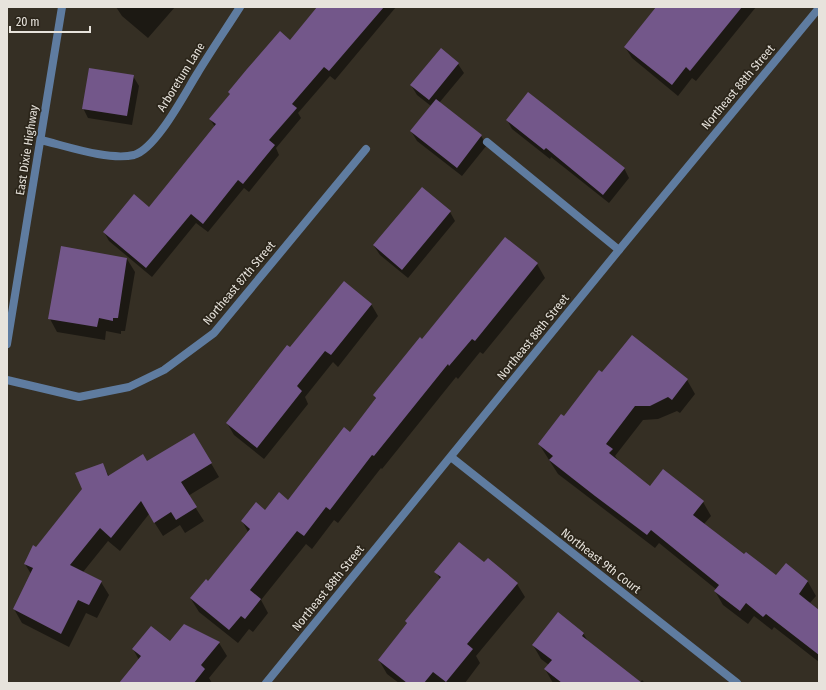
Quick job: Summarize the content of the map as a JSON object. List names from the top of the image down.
{
  "streets": {
    "street": [
      "Arboretum Lane",
      "Northeast 88th Street",
      "East Dixie Highway",
      "Northeast 87th Street",
      "Northeast 9th Court"
    ]
  },
  "crossings": [
    ["Arboretum Lane", "East Dixie Highway"],
    ["Northeast 88th Street", "Northeast 9th Court"]
  ],
  "scale_bar": "20 m"
}
